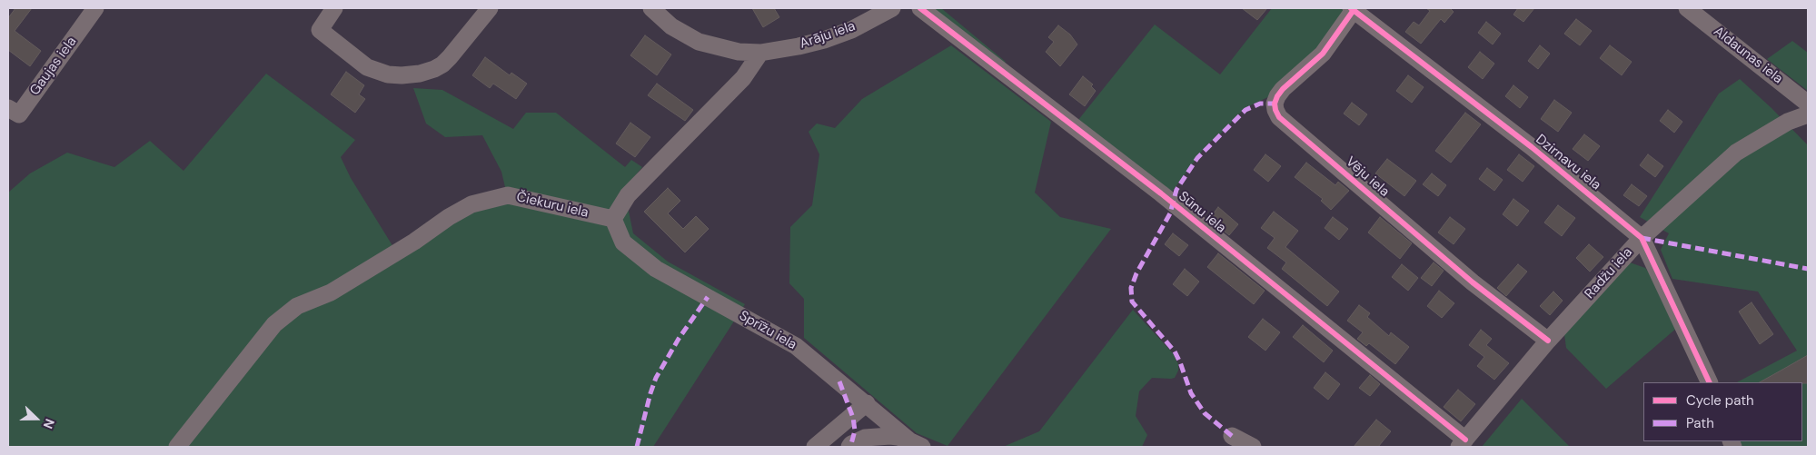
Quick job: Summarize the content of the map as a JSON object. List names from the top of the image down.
{
  "streets": {
    "street": [
      "Arāju iela",
      "Aldaunas iela",
      "Gaujas iela",
      "Dzirnavu iela",
      "Vēju iela",
      "Čiekuru iela",
      "Sūnu iela",
      "Radžu iela",
      "Sprīžu iela"
    ]
  },
  "crossings": [
    ["Dzirnavu iela", "Vēju iela"],
    ["Dzirnavu iela", "Radžu iela"],
    ["Vēju iela", "Radžu iela"],
    ["Čiekuru iela", "Sprīžu iela"],
    ["Sūnu iela", "Radžu iela"]
  ],
  "legend": ["Cycle path", "Path"],
  "north": "right"
}
